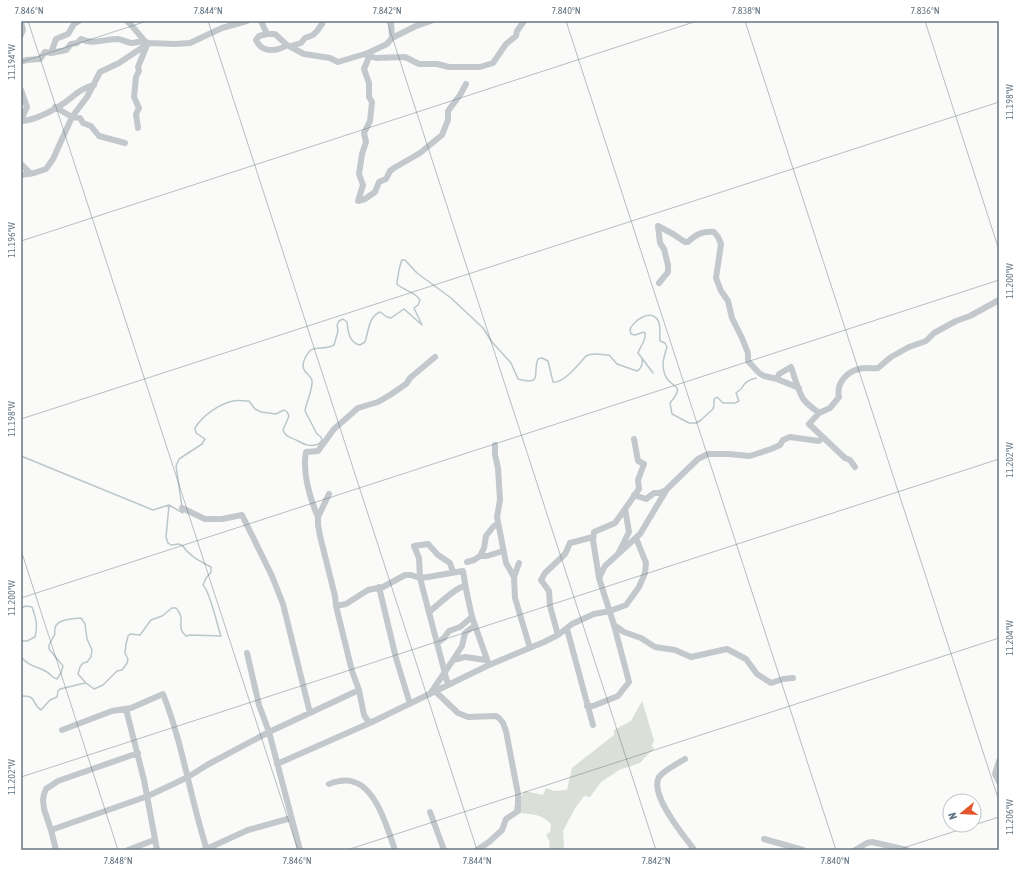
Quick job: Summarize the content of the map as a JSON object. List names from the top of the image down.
{
  "north": "left",
  "coordinates": [
    "7.846°N",
    "7.844°N",
    "7.842°N",
    "7.840°N",
    "7.838°N",
    "7.836°N",
    "11.194°W",
    "11.198°W",
    "11.196°W",
    "11.200°W",
    "11.202°W",
    "11.204°W",
    "11.206°W",
    "7.848°N"
  ]
}
